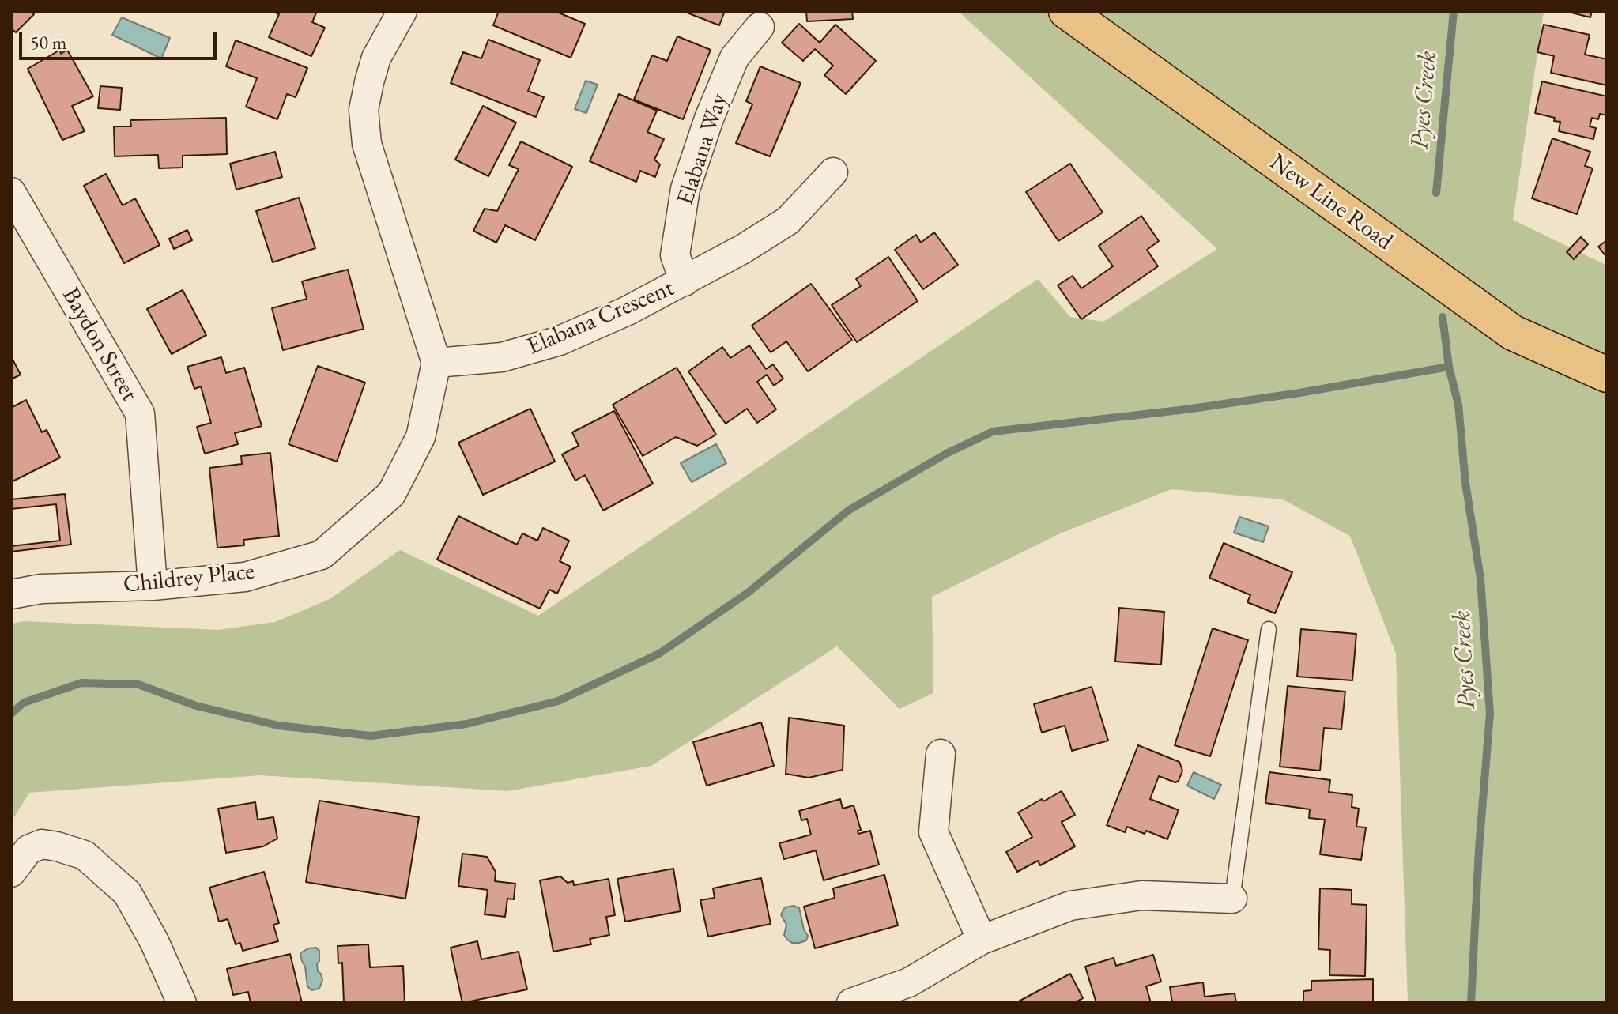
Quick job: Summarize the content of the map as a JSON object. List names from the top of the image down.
{
  "streets": {
    "main road": ["New Line Road"],
    "street": [
      "Elabana Way",
      "Elabana Crescent",
      "Baydon Street",
      "Childrey Place"
    ]
  },
  "crossings": [
    ["Elabana Way", "Elabana Crescent"],
    ["Elabana Crescent", "Childrey Place"],
    ["Baydon Street", "Childrey Place"]
  ],
  "water": ["Pyes Creek"],
  "scale_bar": "50 m"
}
